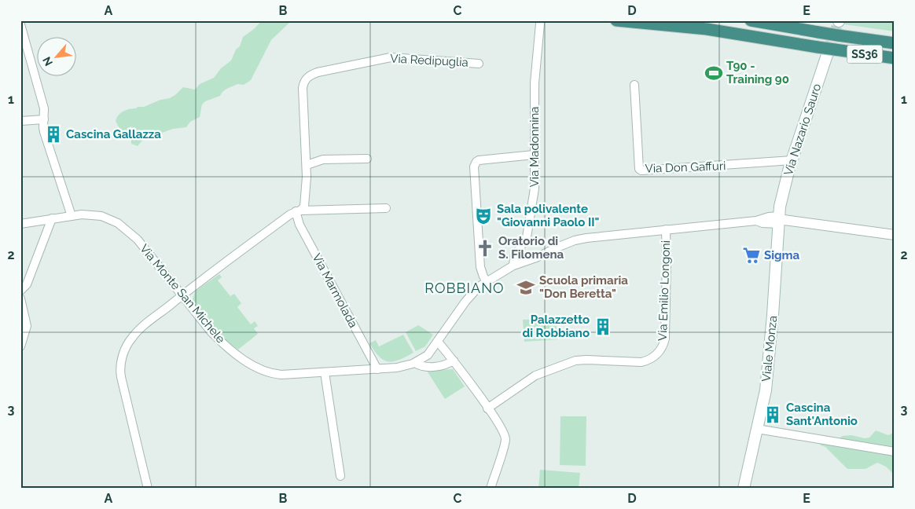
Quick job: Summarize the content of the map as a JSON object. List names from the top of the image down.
{
  "streets": {
    "highway": ["SS36"],
    "main road": ["Via Nazario Sauro", "Viale Monza"],
    "street": [
      "Via Redipuglia",
      "Via Madonnina",
      "Via Don Gaffuri",
      "Via Marmolada",
      "Via Emilio Longoni",
      "Via Monte San Michele"
    ]
  },
  "crossings": [
    ["SS36", "Via Nazario Sauro"],
    ["Via Redipuglia", "Via Marmolada"],
    ["Via Nazario Sauro", "Via Don Gaffuri"],
    ["Via Nazario Sauro", "Via Monte San Michele"],
    ["Via Nazario Sauro", "Viale Monza"],
    ["Via Madonnina", "Via Monte San Michele"],
    ["Via Marmolada", "Via Monte San Michele"],
    ["Via Emilio Longoni", "Via Monte San Michele"],
    ["Via Monte San Michele", "Viale Monza"]
  ],
  "districts": ["ROBBIANO"],
  "places": {
    "sports": ["T90 - Training 90"],
    "building": ["Cascina Gallazza", "Palazzetto di Robbiano", "Cascina Sant'Antonio"],
    "theatre": ["Sala polivalente \"Giovanni Paolo II\""],
    "church": ["Oratorio di S. Filomena"],
    "supermarket": ["Sigma"],
    "school or university": ["Scuola primaria \"Don Beretta\""]
  },
  "north": "bottom left",
  "grid": {
    "columns": [
      "A",
      "B",
      "C",
      "D",
      "E"
    ],
    "rows": ["1", "2", "3"]
  }
}
